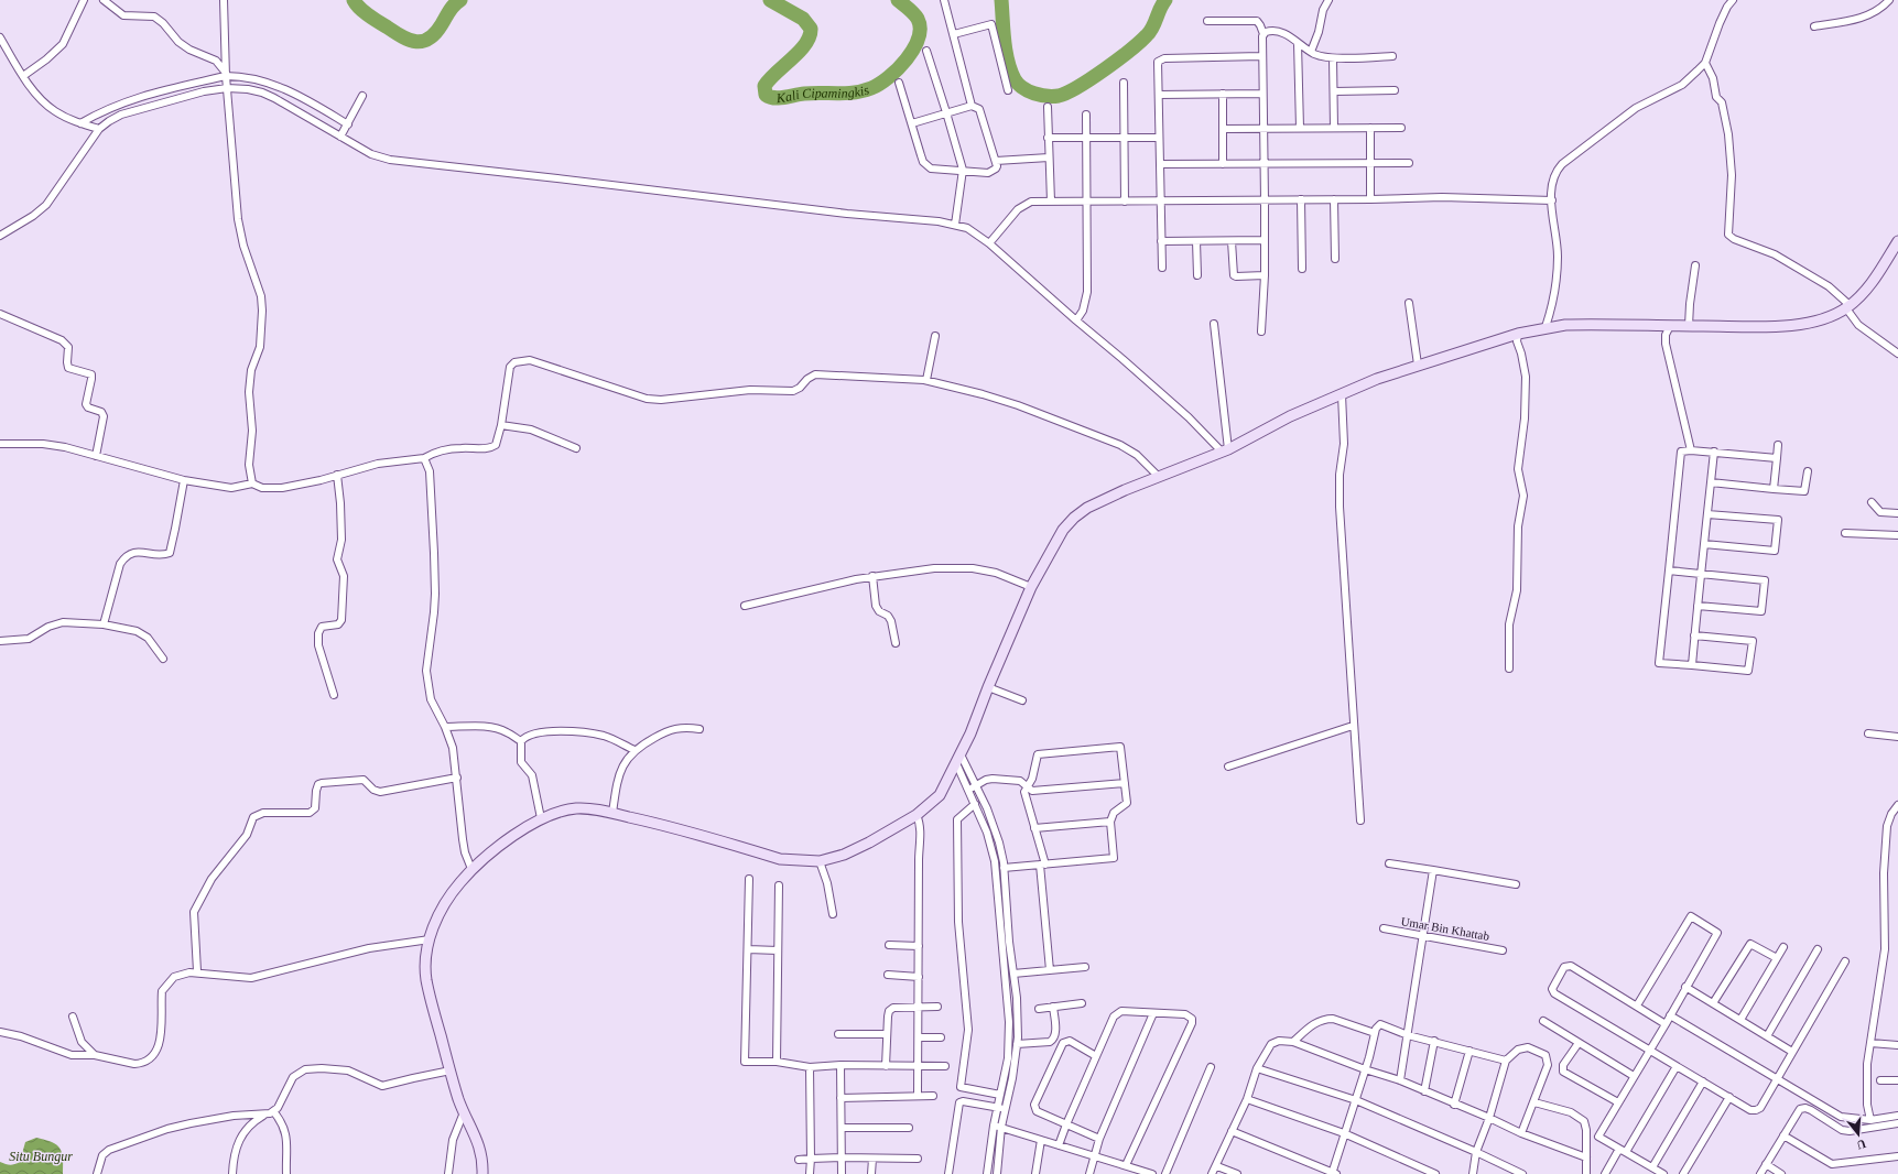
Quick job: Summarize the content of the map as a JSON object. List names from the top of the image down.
{
  "streets": {
    "street": ["Umar Bin Khattab"]
  },
  "water": ["Kali Cipamingkis", "Situ Bungur"],
  "north": "bottom"
}
